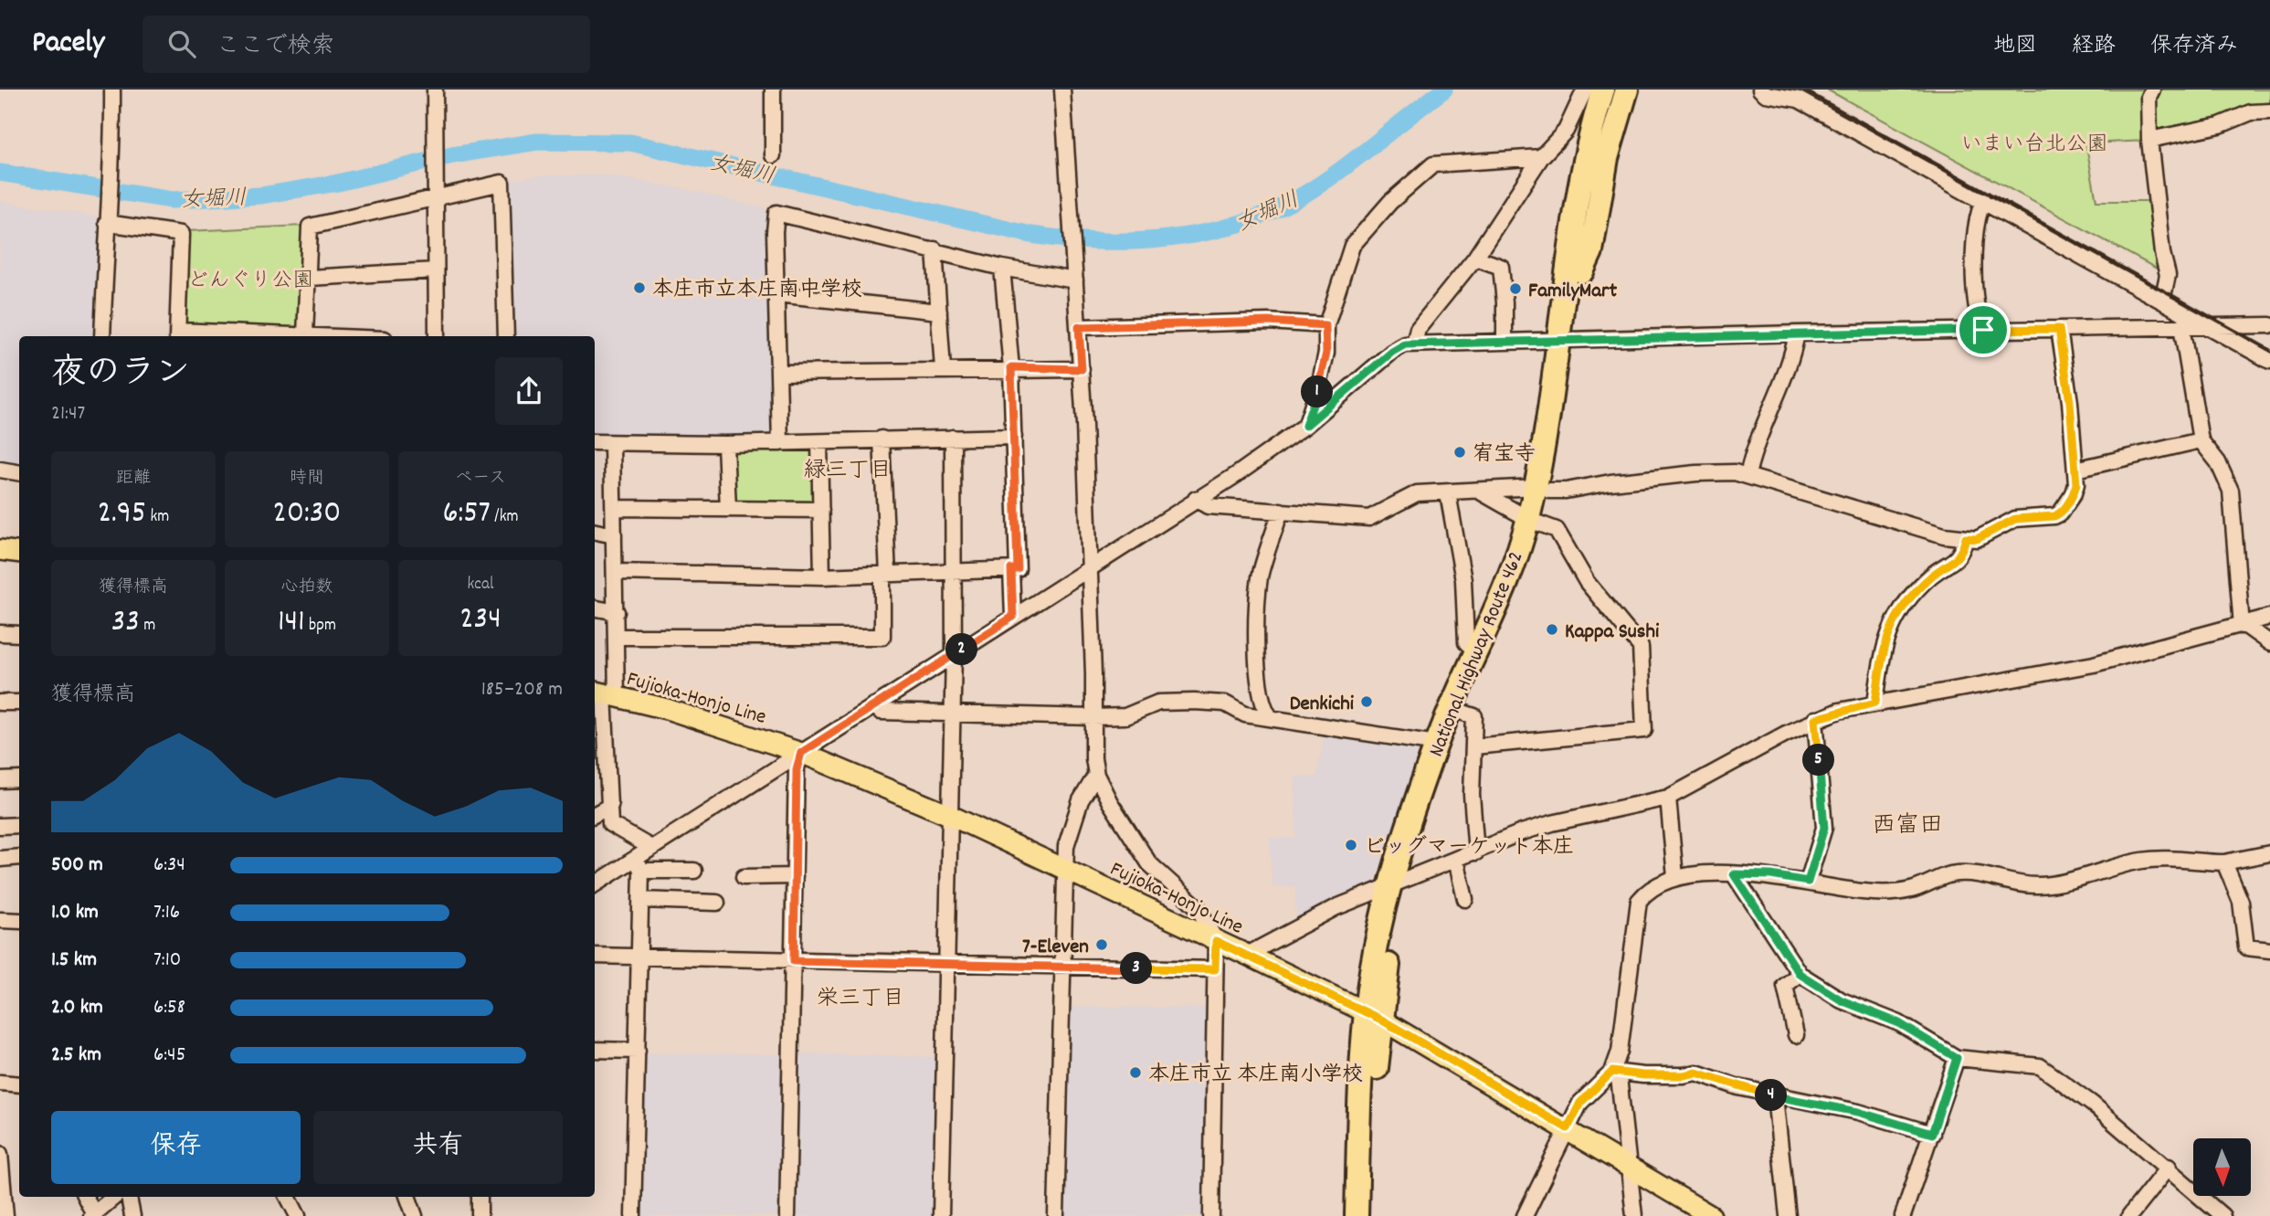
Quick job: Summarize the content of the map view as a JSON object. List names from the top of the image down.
{
  "streets": {
    "highway": ["National Highway Route 462"],
    "main road": ["Fujioka-Honjo Line"]
  },
  "crossings": [
    ["National Highway Route 462", "Fujioka-Honjo Line"]
  ],
  "districts": ["緑三丁目", "西富田", "栄三丁目"],
  "water": ["女堀川"],
  "parks": ["いまい台北公園", "どんぐり公園"],
  "places": [
    "本庄市立本庄南中学校",
    "FamilyMart",
    "宥宝寺",
    "Kappa Sushi",
    "Denkichi",
    "ビッグマーケット本庄",
    "7-Eleven",
    "本庄市立 本庄南小学校"
  ],
  "north": "bottom",
  "page": {
    "header": "Pacely",
    "search": "ここで検索",
    "nav": ["地図", "経路", "保存済み"],
    "heading": ["夜のラン", "21:47"],
    "pins": [
      "1",
      "2",
      "5",
      "3",
      "4"
    ],
    "stats": [
      ["距離", "2.95 km"],
      ["時間", "20:30"],
      ["ペース", "6:57 /km"],
      ["獲得標高", "33 m"],
      ["心拍数", "141 bpm"],
      ["kcal", "234"]
    ],
    "chart": ["獲得標高", "185–208 m"],
    "list": [
      {
        "name": "500 m",
        "note": "6:34"
      },
      {
        "name": "1.0 km",
        "note": "7:16"
      },
      {
        "name": "1.5 km",
        "note": "7:10"
      },
      {
        "name": "2.0 km",
        "note": "6:58"
      },
      {
        "name": "2.5 km",
        "note": "6:45"
      }
    ],
    "buttons": ["保存", "共有"]
  }
}
